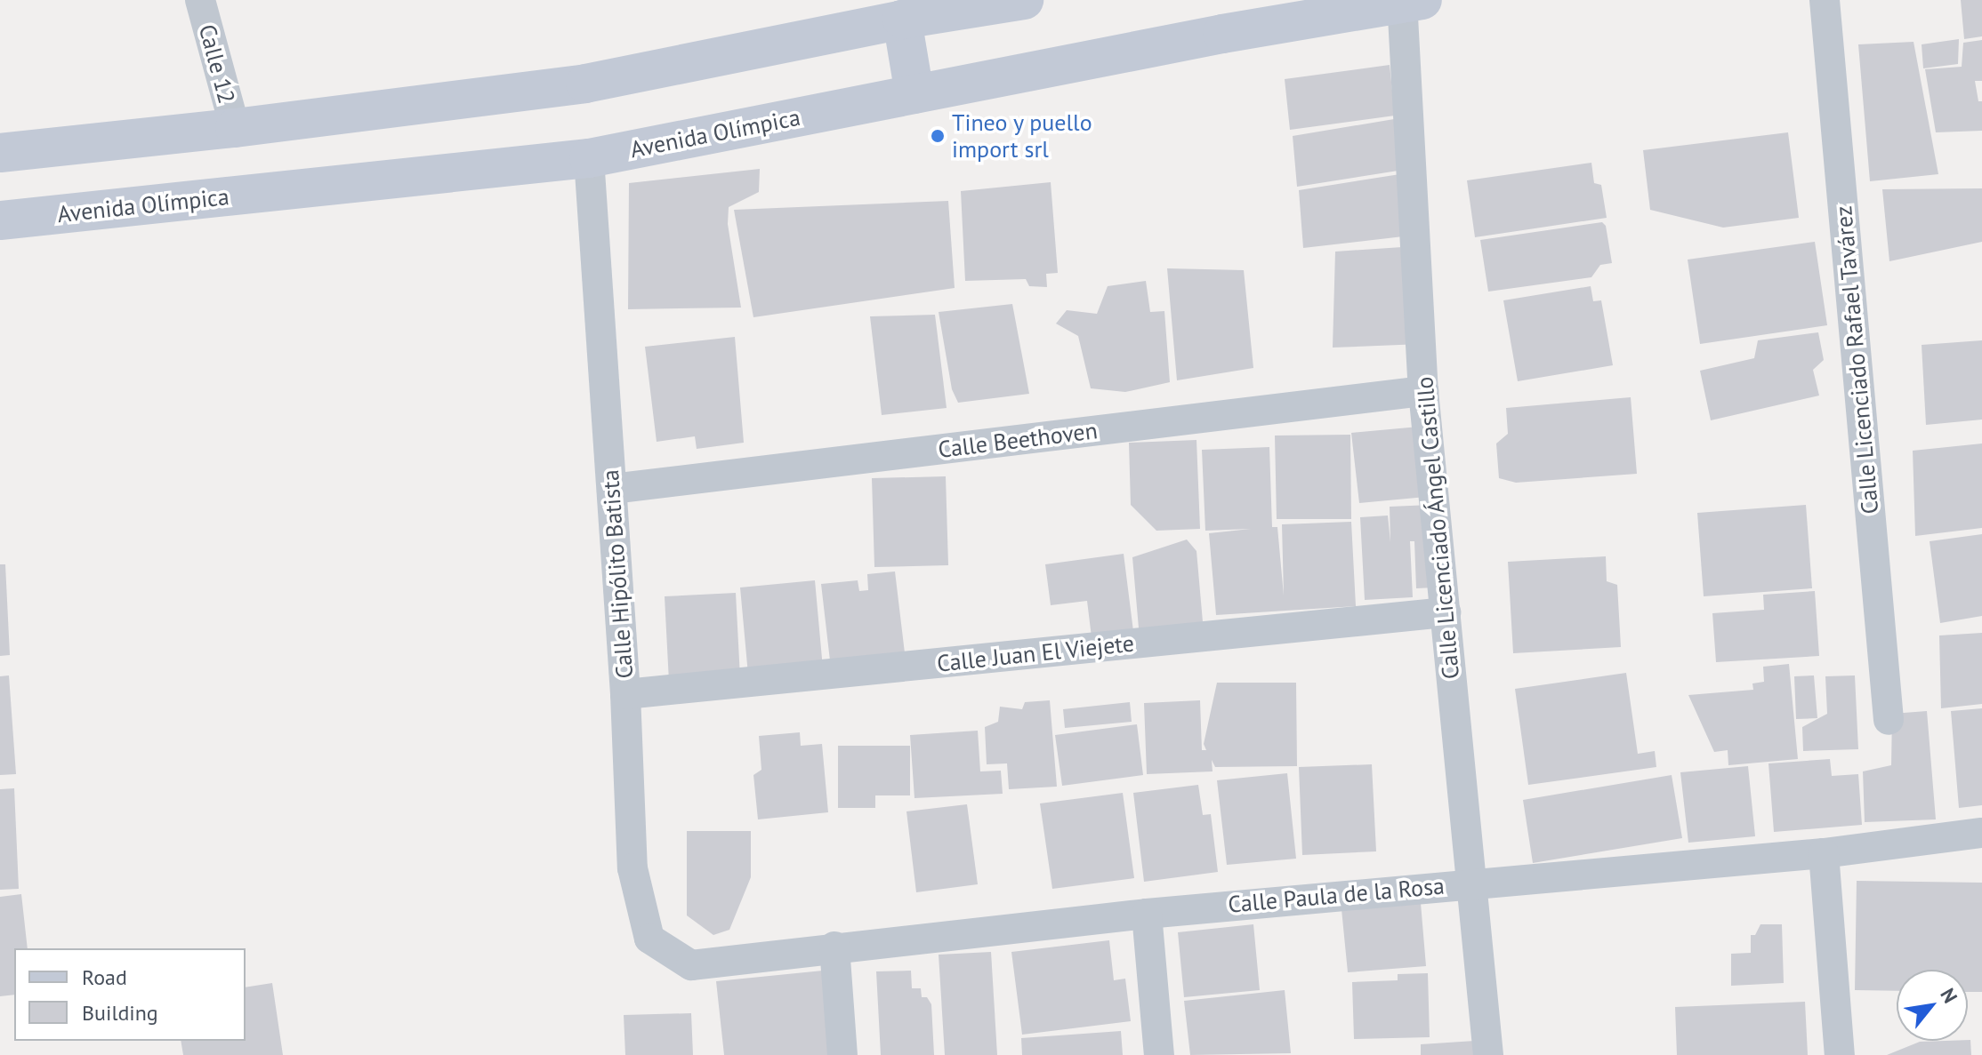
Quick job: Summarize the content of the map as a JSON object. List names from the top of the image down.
{
  "streets": {
    "main road": ["Avenida Olímpica"],
    "street": [
      "Calle 12",
      "Calle Licenciado Rafael Tavárez",
      "Calle Beethoven",
      "Calle Licenciado Ángel Castillo",
      "Calle Hipólito Batista",
      "Calle Juan El Viejete",
      "Calle Paula de la Rosa"
    ]
  },
  "crossings": [
    ["Avenida Olímpica", "Calle Licenciado Ángel Castillo"],
    ["Avenida Olímpica", "Calle Hipólito Batista"],
    ["Calle Beethoven", "Calle Licenciado Ángel Castillo"],
    ["Calle Beethoven", "Calle Hipólito Batista"],
    ["Calle Licenciado Ángel Castillo", "Calle Juan El Viejete"],
    ["Calle Licenciado Ángel Castillo", "Calle Paula de la Rosa"],
    ["Calle Hipólito Batista", "Calle Juan El Viejete"],
    ["Calle Hipólito Batista", "Calle Paula de la Rosa"]
  ],
  "places": ["Tineo y puello import srl"],
  "legend": ["Road", "Building"],
  "north": "top right"
}
